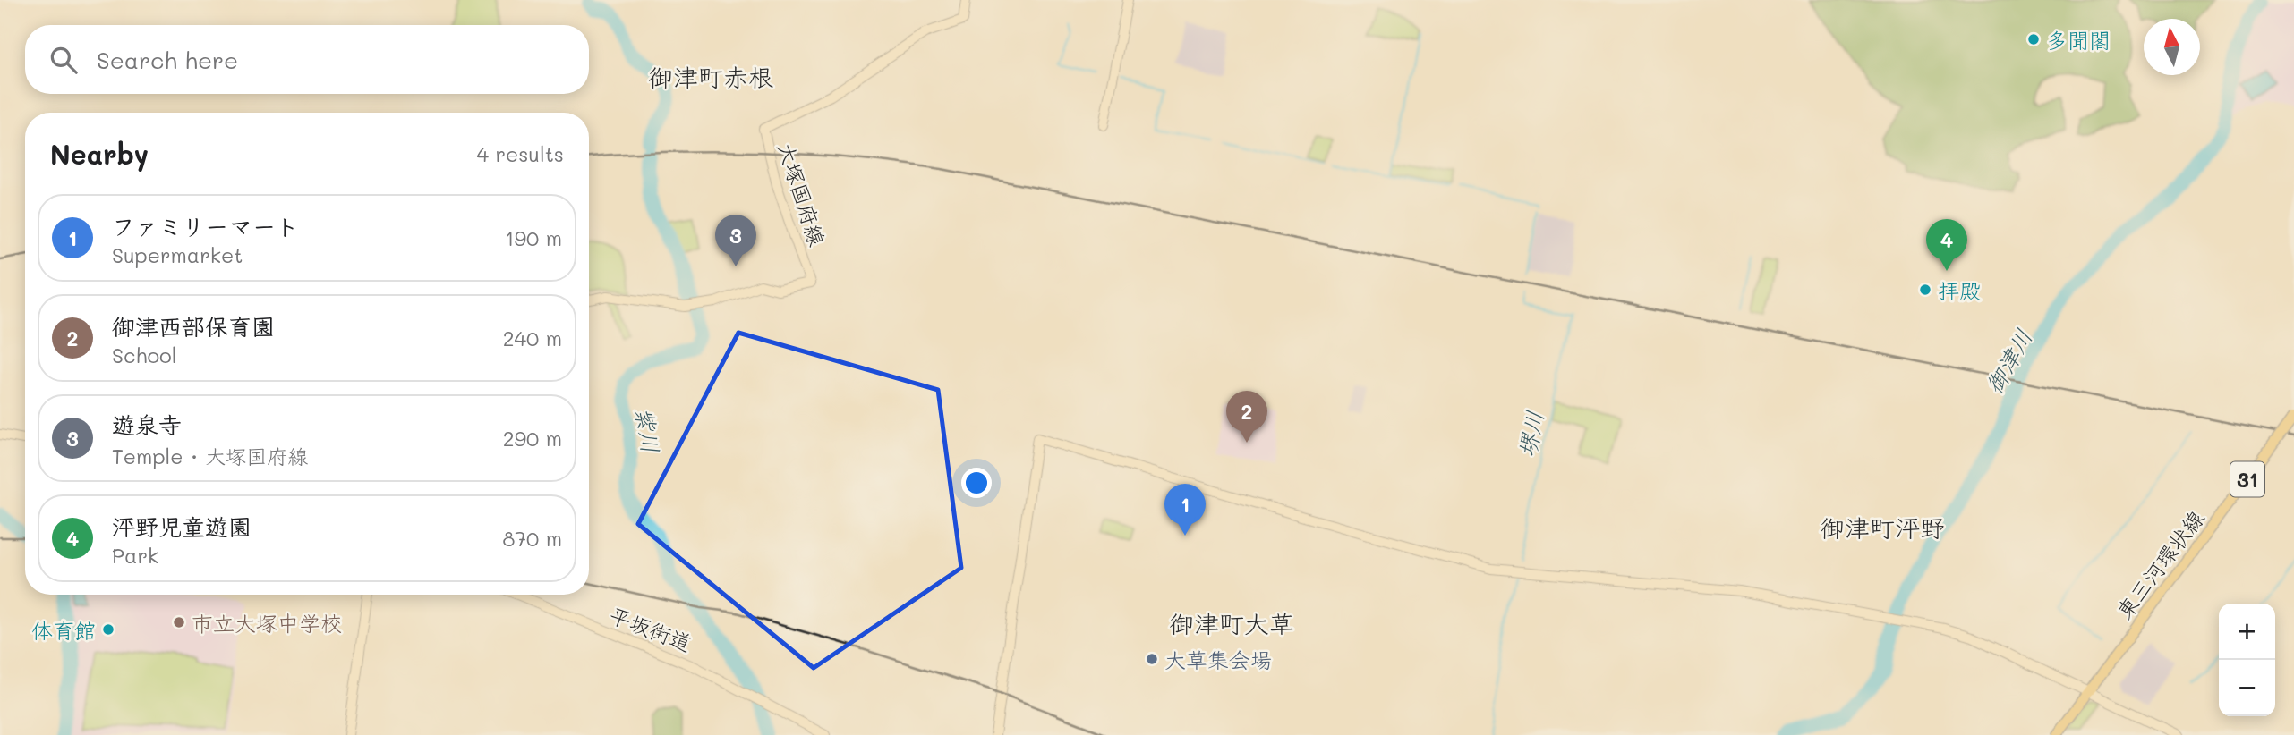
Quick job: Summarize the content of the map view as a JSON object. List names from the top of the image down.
{
  "streets": {
    "main road": ["31", "東三河環状線"],
    "street": ["大塚国府線", "平坂街道"]
  },
  "districts": ["御津町赤根", "御津町泙野", "御津町大草"],
  "water": ["御津川", "紫川", "堺川"],
  "places": [
    "多聞閣",
    "拝殿",
    "市立大塚中学校",
    "体育館",
    "大草集会場"
  ],
  "north": "top",
  "page": {
    "search": "Search here",
    "heading": ["Nearby", "4 results"],
    "list": [
      {
        "mark": "1",
        "name": "ファミリーマート",
        "note": "Supermarket",
        "value": "190 m"
      },
      {
        "mark": "2",
        "name": "御津西部保育園",
        "note": "School",
        "value": "240 m"
      },
      {
        "mark": "3",
        "name": "遊泉寺",
        "note": "Temple · 大塚国府線",
        "value": "290 m"
      },
      {
        "mark": "4",
        "name": "泙野児童遊園",
        "note": "Park",
        "value": "870 m"
      }
    ],
    "pins": [
      "3",
      "4",
      "2",
      "1"
    ],
    "map_buttons": ["+", "−"]
  }
}
